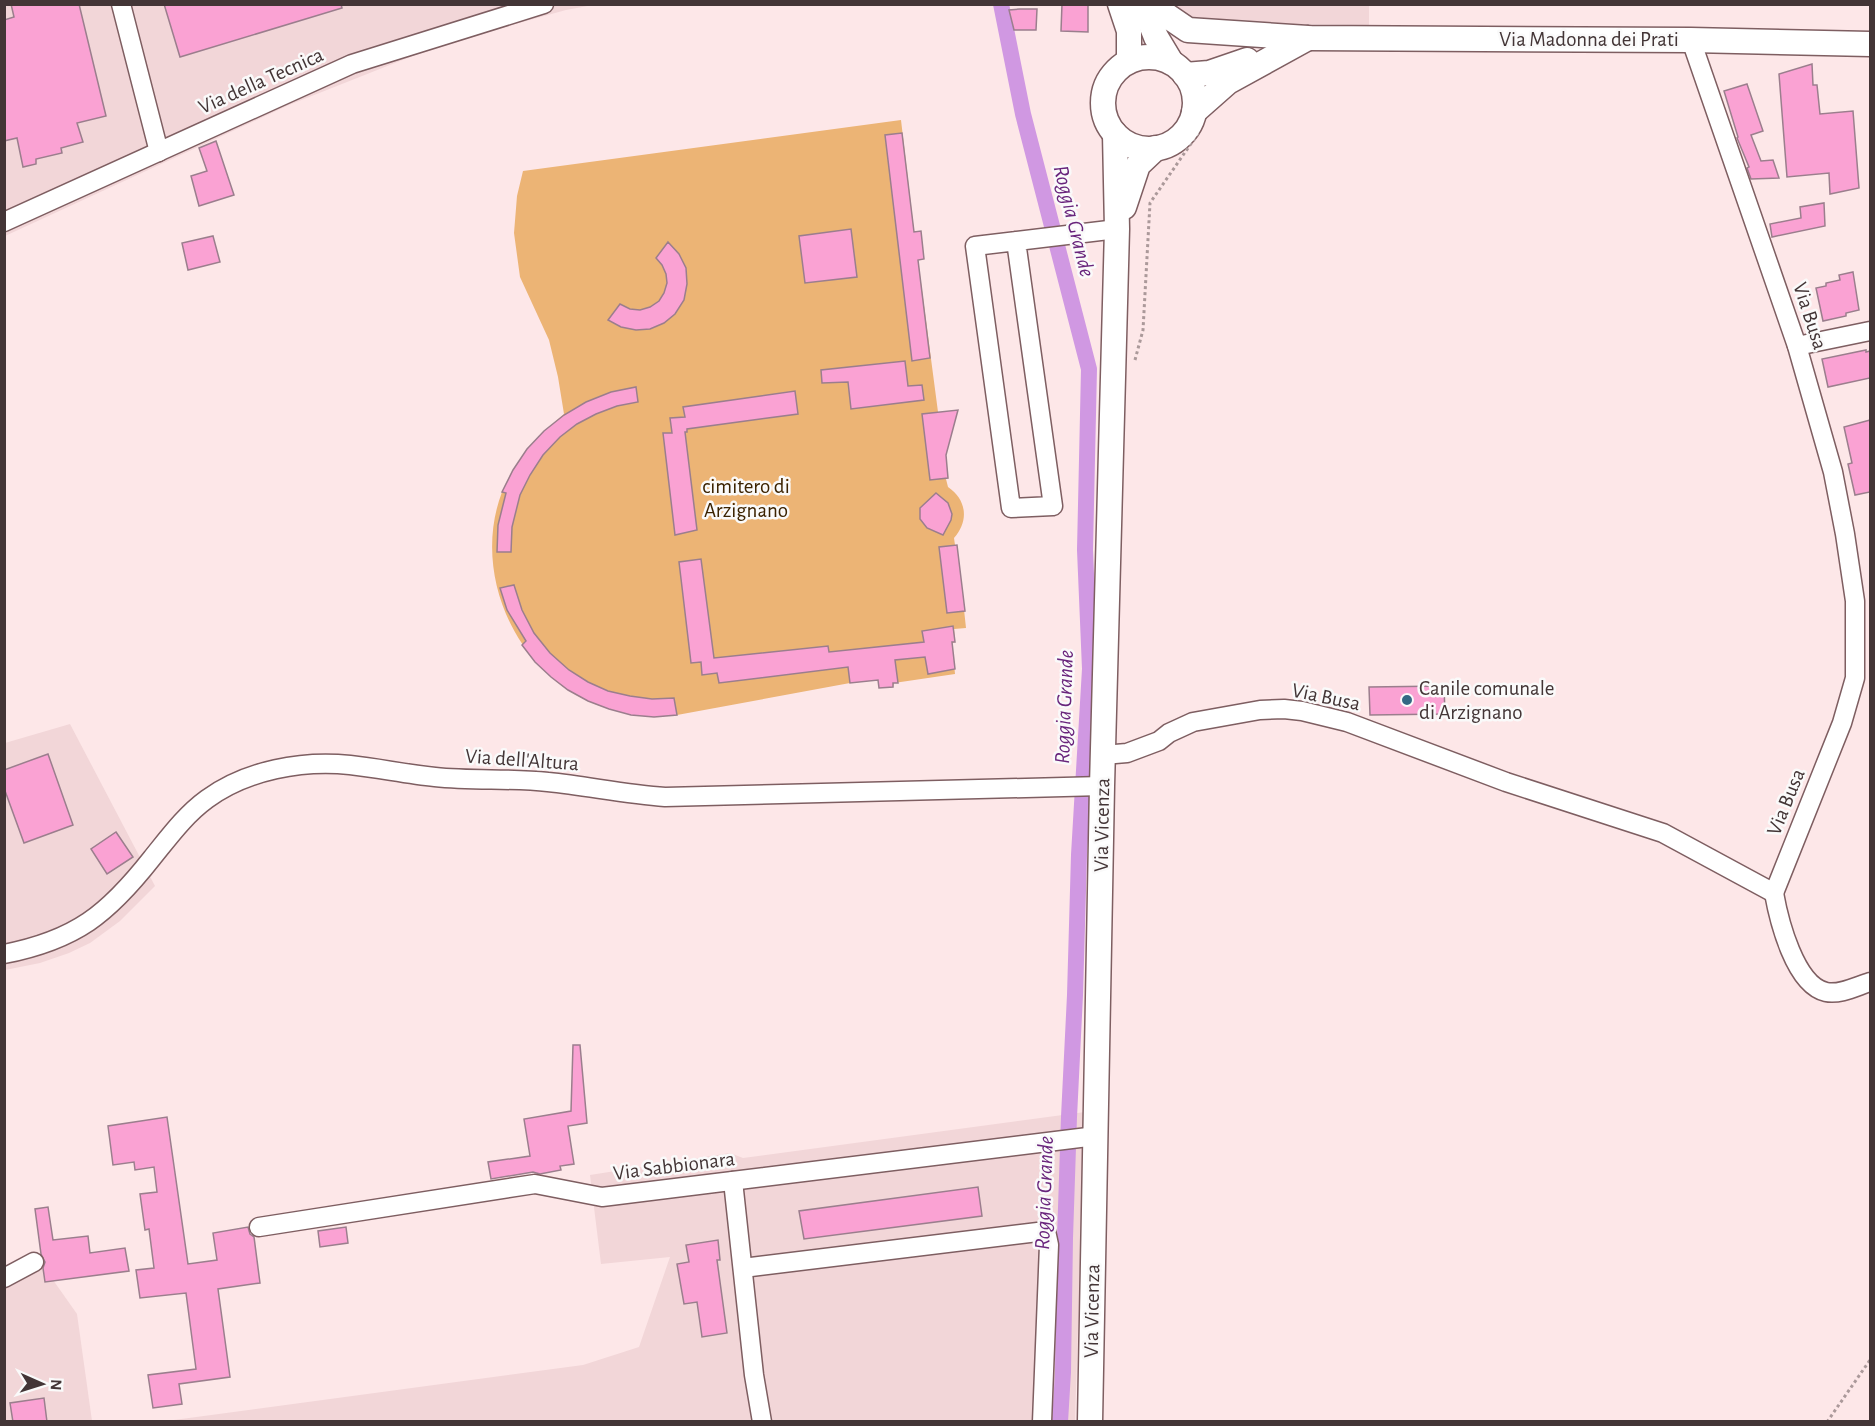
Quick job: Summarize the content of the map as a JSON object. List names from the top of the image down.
{
  "streets": {
    "main road": ["Via Madonna dei Prati", "Via Vicenza"],
    "street": [
      "Via della Tecnica",
      "Via Busa",
      "Via dell'Altura",
      "Via Sabbionara"
    ]
  },
  "crossings": [
    ["Via Madonna dei Prati", "Via Busa"],
    ["Via Madonna dei Prati", "Via Vicenza"],
    ["Via Busa", "Via Vicenza"],
    ["Via dell'Altura", "Via Vicenza"],
    ["Via Vicenza", "Via Sabbionara"]
  ],
  "water": ["Roggia Grande"],
  "parks": ["cimitero di Arzignano"],
  "places": ["Canile comunale di Arzignano"],
  "north": "right"
}
